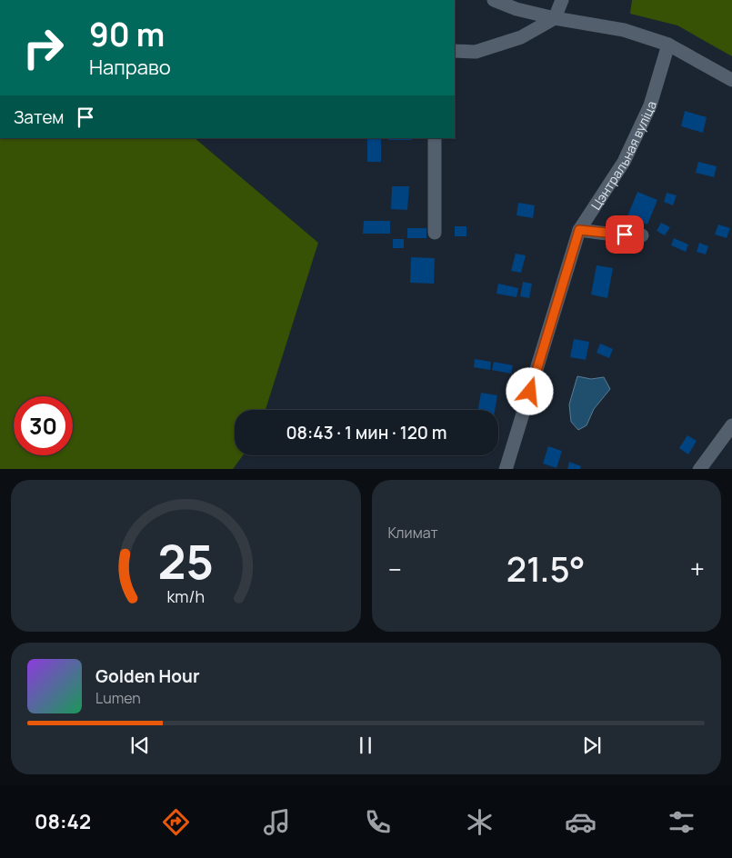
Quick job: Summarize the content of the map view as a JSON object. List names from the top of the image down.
{
  "streets": {
    "street": ["Цэнтральная вуліца"]
  },
  "page": {
    "turn": ["90 m", "Направо"],
    "then": "Затем",
    "limit": "30",
    "trip": "08:43 · 1 мин · 120 m",
    "tile": "Климат",
    "heat": ["−", "21.5°", "+"],
    "song": ["Golden Hour", "Lumen"],
    "tabs": "08:42",
    "gauge": ["25", "km/h"]
  }
}
